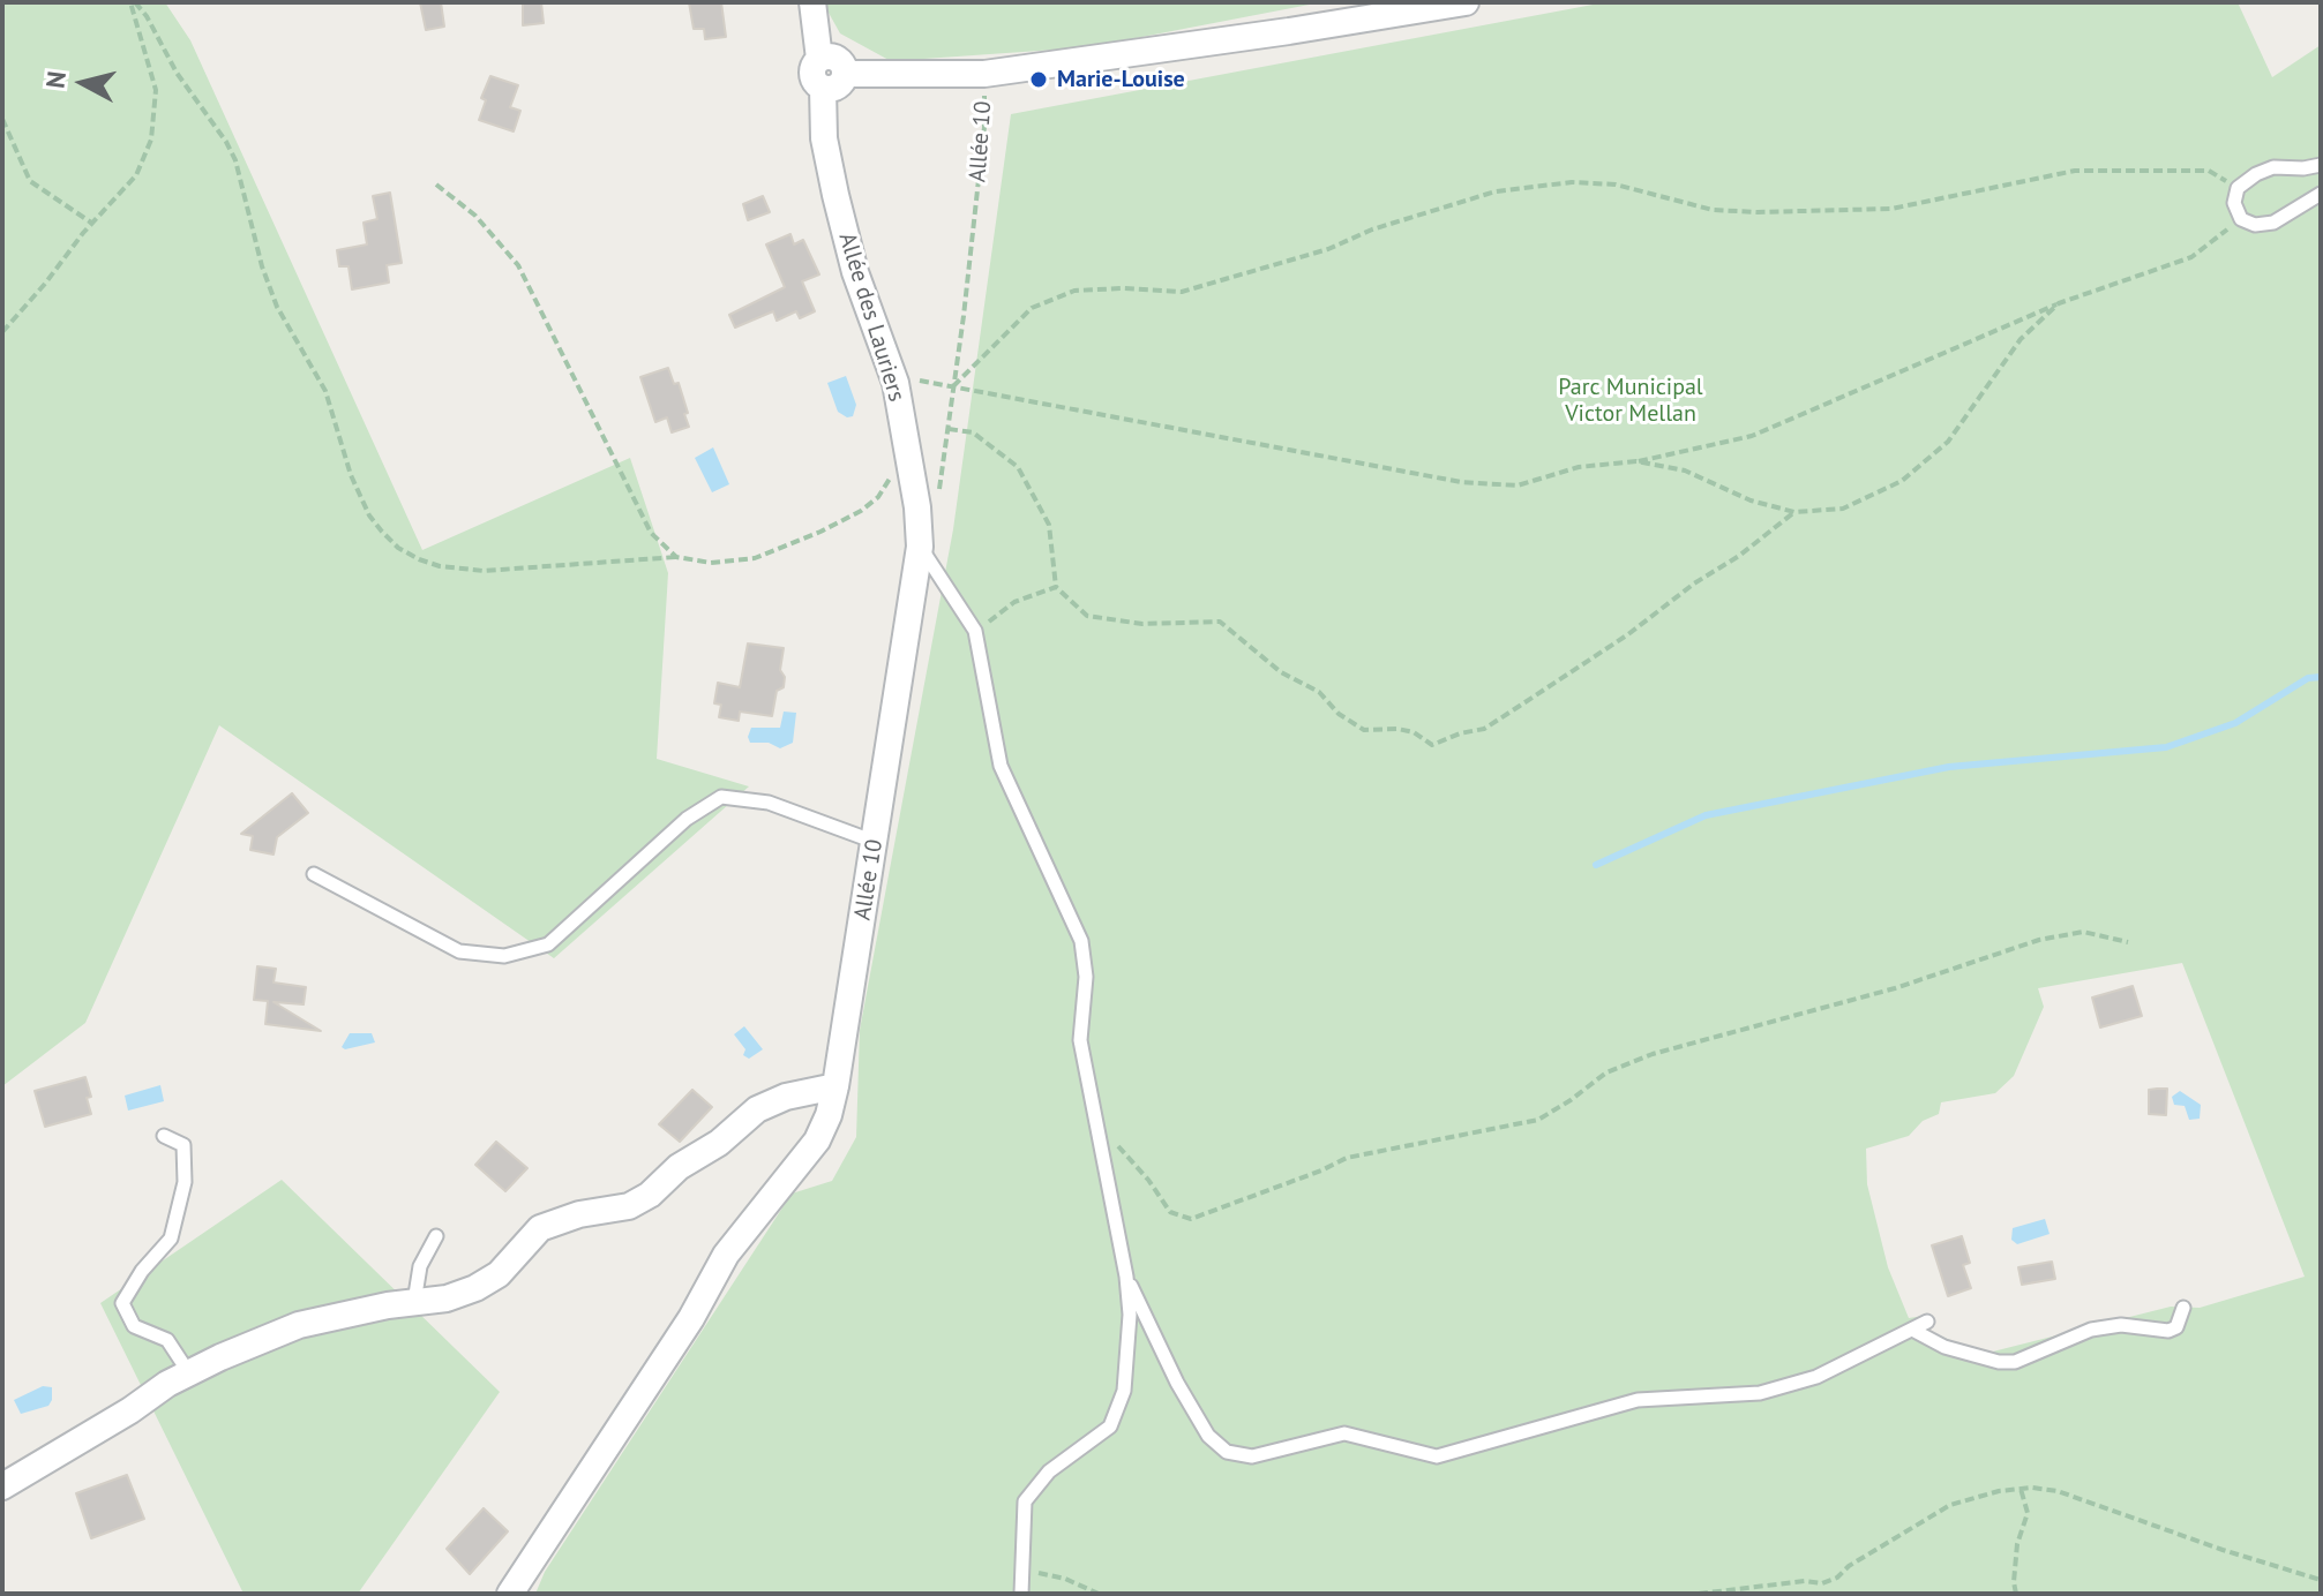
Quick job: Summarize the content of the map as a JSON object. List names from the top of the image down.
{
  "streets": {
    "street": ["Allée 10", "Allée des Lauriers"]
  },
  "crossings": [
    ["Allée 10", "Allée des Lauriers"]
  ],
  "parks": ["Parc Municipal Victor Mellan"],
  "places": ["Marie-Louise"],
  "north": "left"
}
